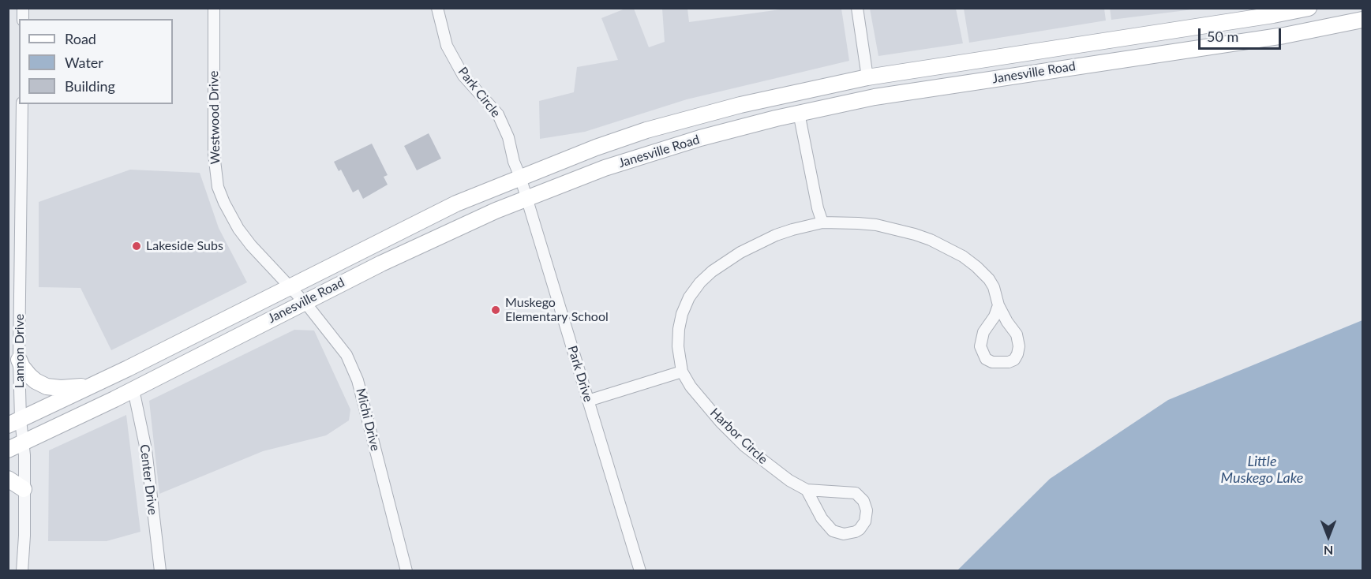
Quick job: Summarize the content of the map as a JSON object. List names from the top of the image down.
{
  "streets": {
    "main road": ["Janesville Road"],
    "street": [
      "Park Circle",
      "Westwood Drive",
      "Lannon Drive",
      "Park Drive",
      "Michi Drive",
      "Harbor Circle",
      "Center Drive"
    ]
  },
  "crossings": [
    ["Janesville Road", "Park Circle"],
    ["Janesville Road", "Westwood Drive"],
    ["Janesville Road", "Lannon Drive"],
    ["Janesville Road", "Park Drive"],
    ["Janesville Road", "Michi Drive"],
    ["Janesville Road", "Center Drive"],
    ["Park Circle", "Park Drive"],
    ["Westwood Drive", "Michi Drive"]
  ],
  "water": ["Little Muskego Lake"],
  "places": ["Lakeside Subs", "Muskego Elementary School"],
  "legend": ["Road", "Water", "Building"],
  "scale_bar": "50 m",
  "north": "bottom"
}
